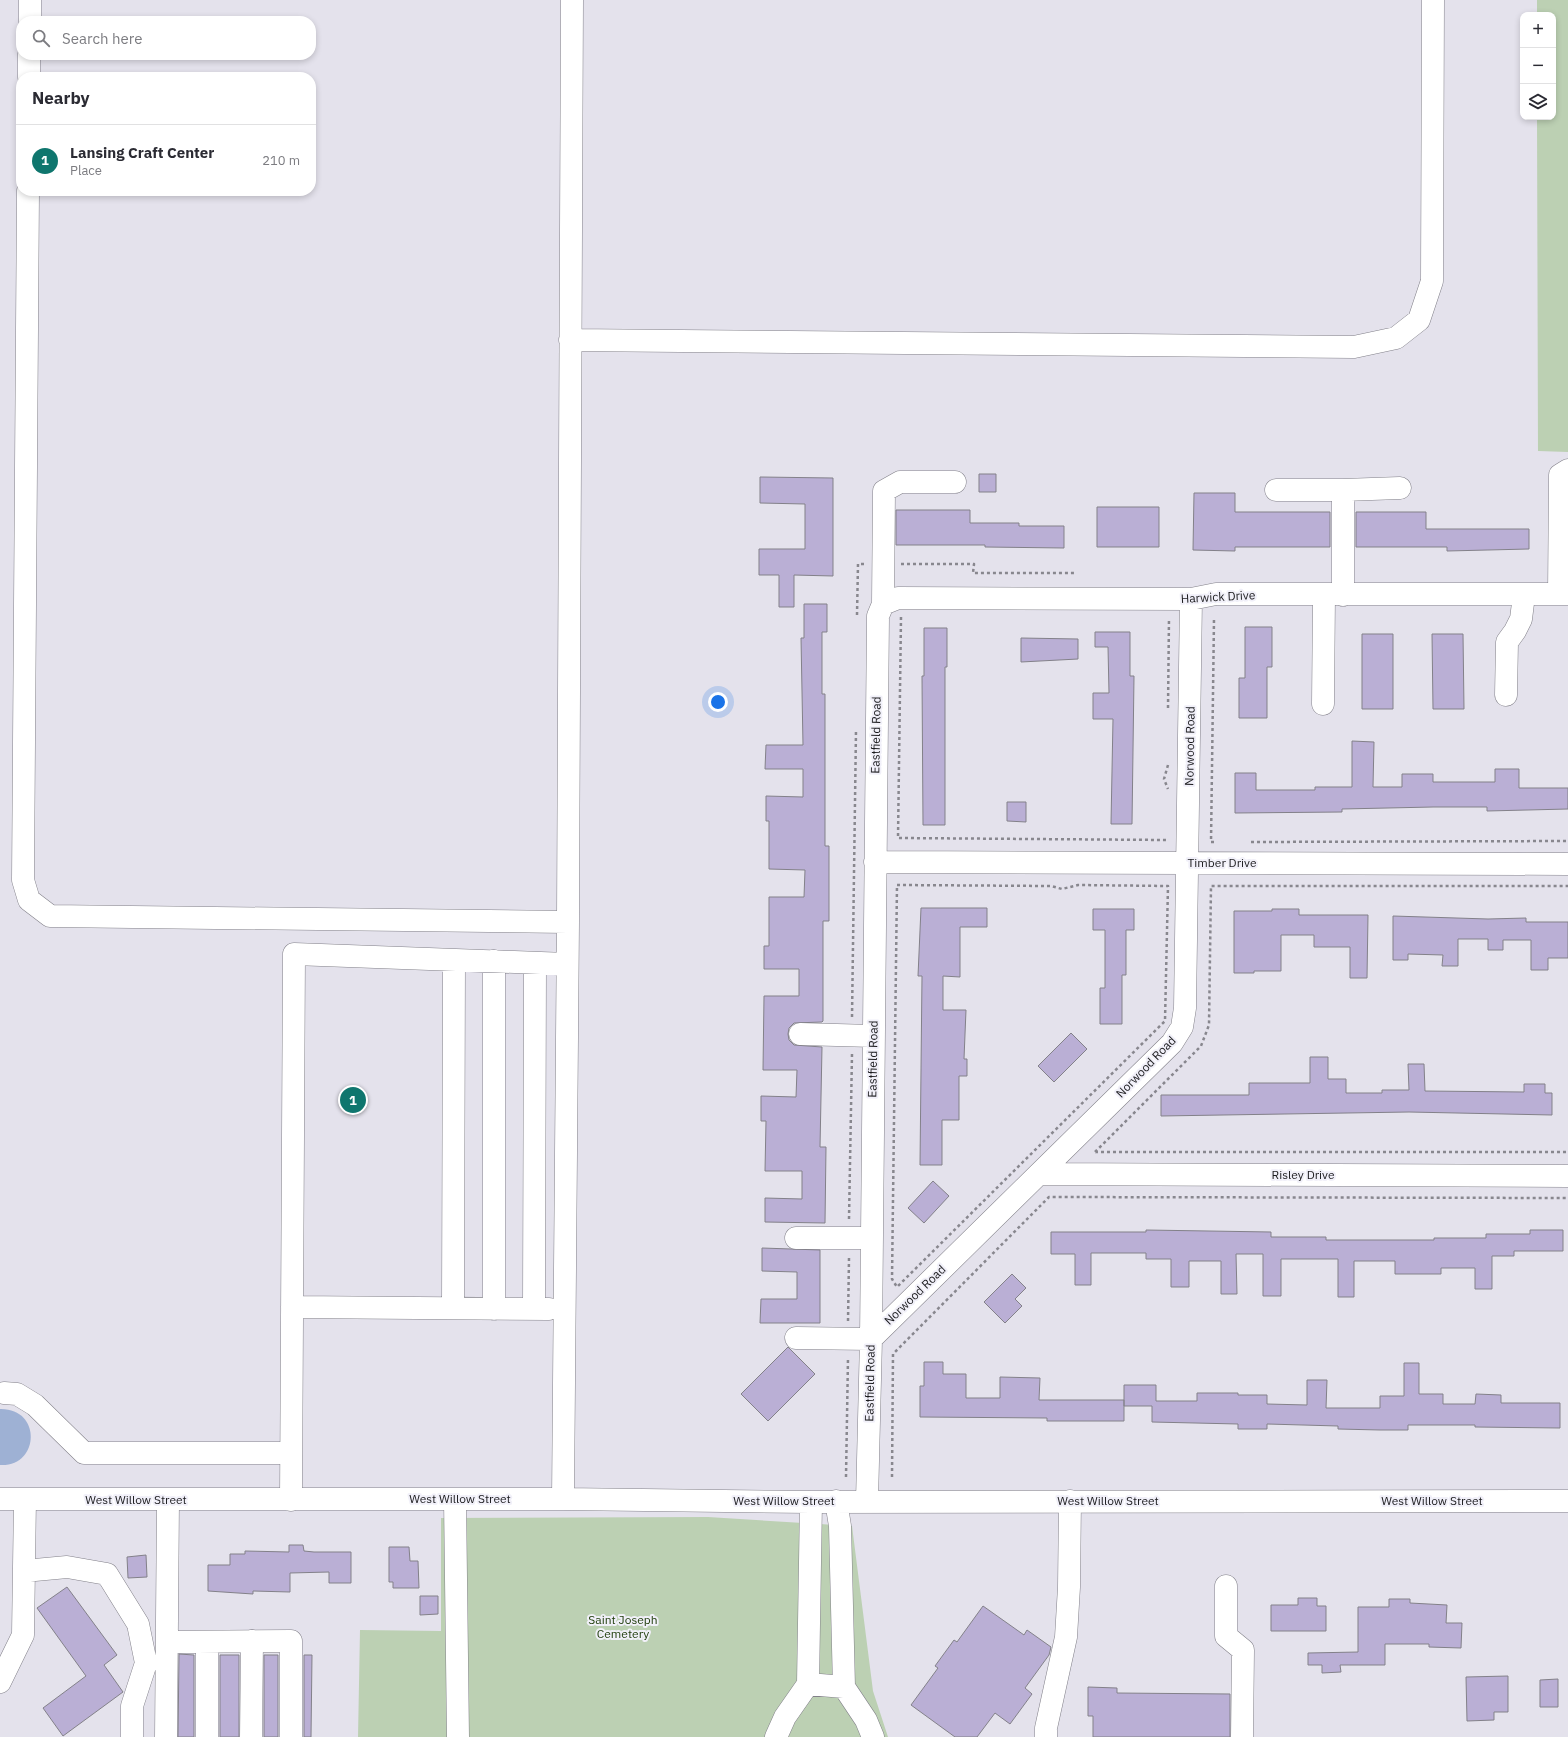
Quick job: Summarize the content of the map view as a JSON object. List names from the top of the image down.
{
  "streets": {
    "street": [
      "Harwick Drive",
      "Eastfield Road",
      "Norwood Road",
      "Timber Drive",
      "Risley Drive",
      "West Willow Street"
    ]
  },
  "crossings": [
    ["Harwick Drive", "Eastfield Road"],
    ["Harwick Drive", "Norwood Road"],
    ["Eastfield Road", "Norwood Road"],
    ["Eastfield Road", "Timber Drive"],
    ["Eastfield Road", "West Willow Street"],
    ["Norwood Road", "Timber Drive"],
    ["Norwood Road", "Risley Drive"]
  ],
  "parks": ["Saint Joseph Cemetery"],
  "page": {
    "map_buttons": ["+", "−"],
    "search": "Search here",
    "heading": "Nearby",
    "list": [
      {
        "mark": "1",
        "name": "Lansing Craft Center",
        "note": "Place",
        "value": "210 m"
      }
    ],
    "pins": "1"
  }
}
